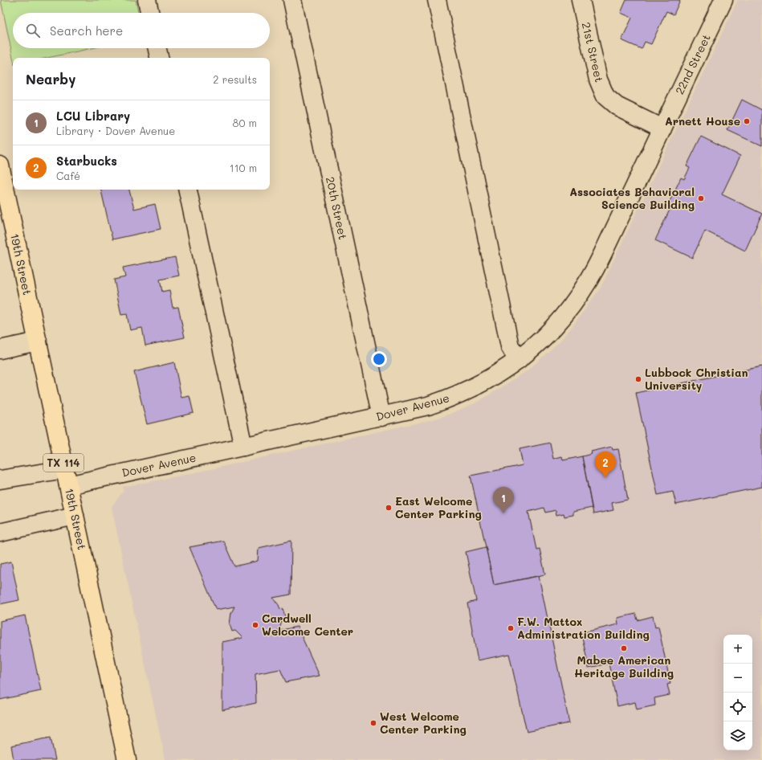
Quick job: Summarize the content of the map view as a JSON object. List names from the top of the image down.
{
  "streets": {
    "main road": ["19th Street", "TX 114"],
    "street": [
      "21st Street",
      "22nd Street",
      "20th Street",
      "Dover Avenue"
    ]
  },
  "crossings": [
    ["21st Street", "22nd Street"],
    ["21st Street", "Dover Avenue"],
    ["22nd Street", "Dover Avenue"],
    ["20th Street", "Dover Avenue"],
    ["19th Street", "Dover Avenue"]
  ],
  "places": [
    "Arnett House",
    "Associates Behavioral Science Building",
    "Lubbock Christian University",
    "East Welcome Center Parking",
    "Cardwell Welcome Center",
    "F.W. Mattox Administration Building",
    "Mabee American Heritage Building",
    "West Welcome Center Parking"
  ],
  "page": {
    "search": "Search here",
    "heading": ["Nearby", "2 results"],
    "list": [
      {
        "mark": "1",
        "name": "LCU Library",
        "note": "Library · Dover Avenue",
        "value": "80 m"
      },
      {
        "mark": "2",
        "name": "Starbucks",
        "note": "Café",
        "value": "110 m"
      }
    ],
    "pins": ["2", "1"],
    "map_buttons": ["+", "−"]
  }
}
